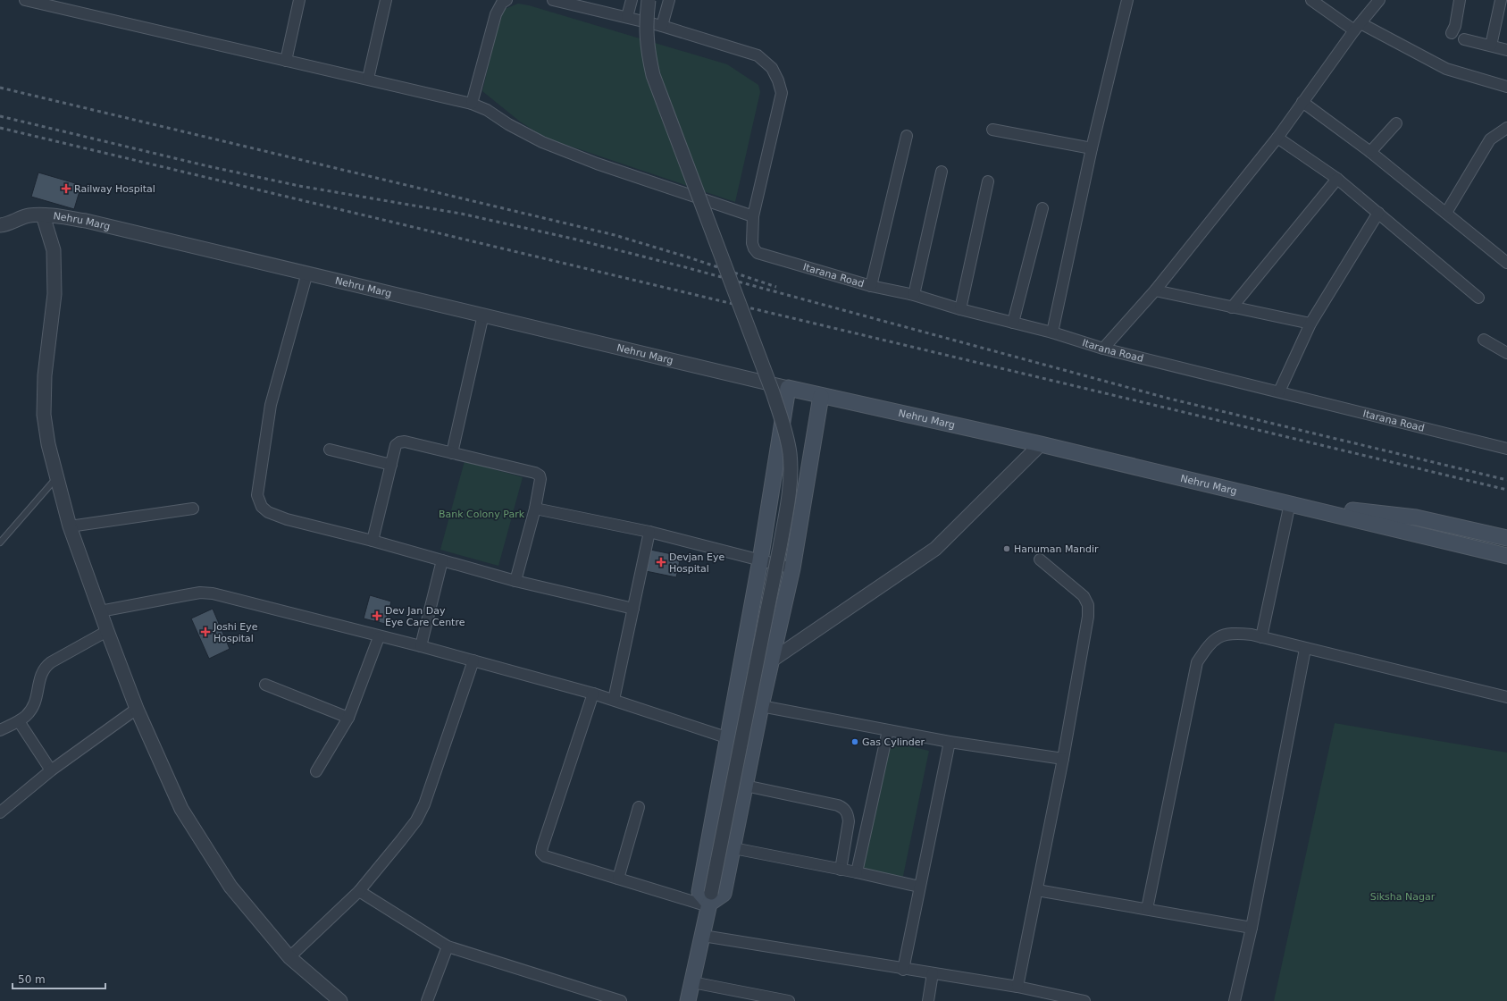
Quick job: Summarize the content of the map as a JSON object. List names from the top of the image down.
{
  "streets": {
    "main road": ["Nehru Marg"],
    "street": ["Itarana Road"]
  },
  "parks": ["Bank Colony Park", "Siksha Nagar"],
  "places": {
    "health": [
      "Railway Hospital",
      "Devjan Eye Hospital",
      "Dev Jan Day Eye Care Centre",
      "Joshi Eye Hospital"
    ],
    "other": ["Hanuman Mandir", "Gas Cylinder"]
  },
  "scale_bar": "50 m"
}
